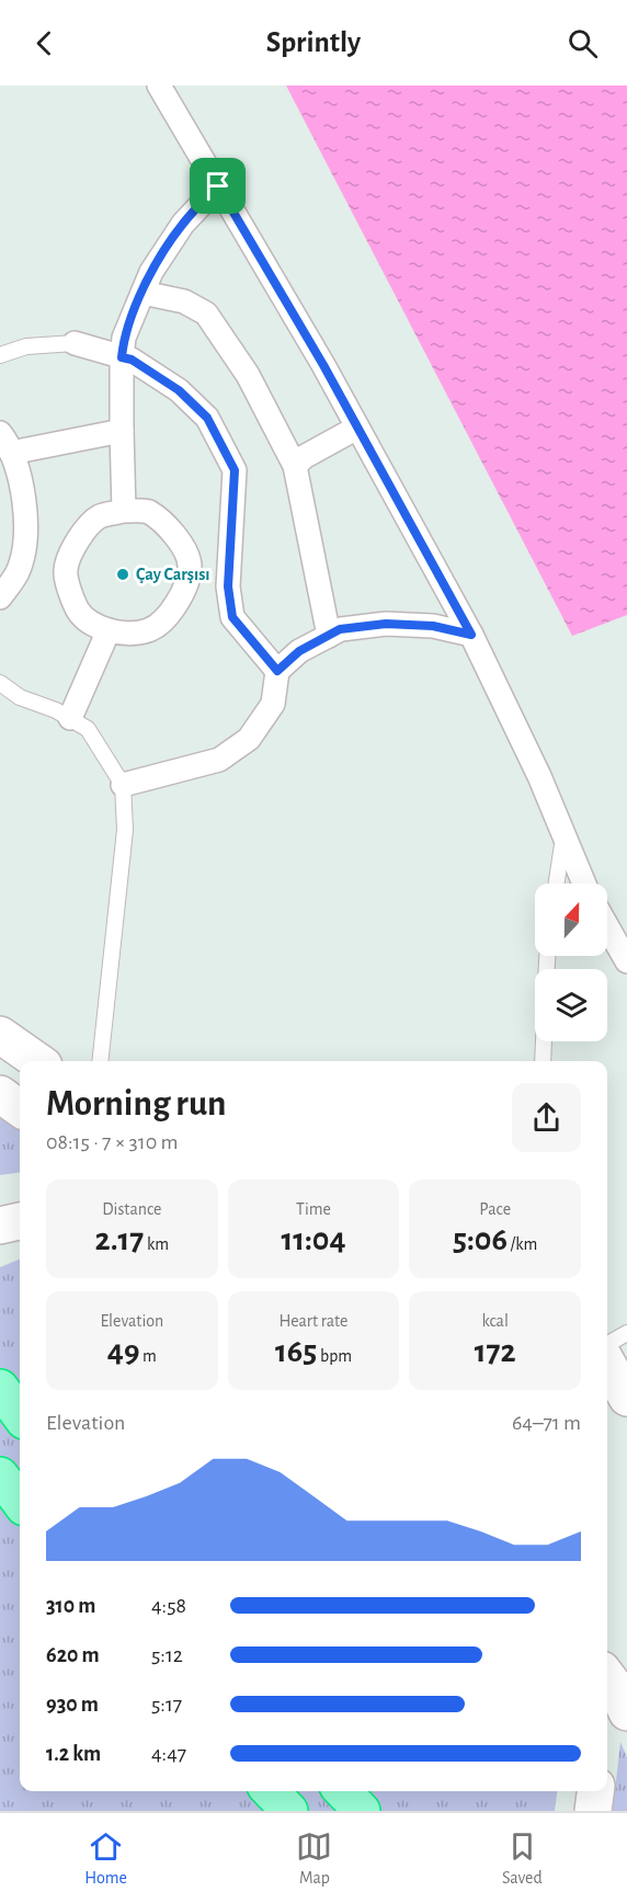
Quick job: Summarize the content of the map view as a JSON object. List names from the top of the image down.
{
  "places": ["Çay Carşısı"],
  "north": "top",
  "page": {
    "header": "Sprintly",
    "heading": ["Morning run", "08:15 · 7 × 310 m"],
    "stats": [
      ["Distance", "2.17 km"],
      ["Time", "11:04"],
      ["Pace", "5:06 /km"],
      ["Elevation", "49 m"],
      ["Heart rate", "165 bpm"],
      ["kcal", "172"]
    ],
    "chart": ["Elevation", "64–71 m"],
    "list": [
      {
        "name": "310 m",
        "note": "4:58"
      },
      {
        "name": "620 m",
        "note": "5:12"
      },
      {
        "name": "930 m",
        "note": "5:17"
      },
      {
        "name": "1.2 km",
        "note": "4:47"
      }
    ],
    "tabs": ["Home", "Map", "Saved"]
  }
}
